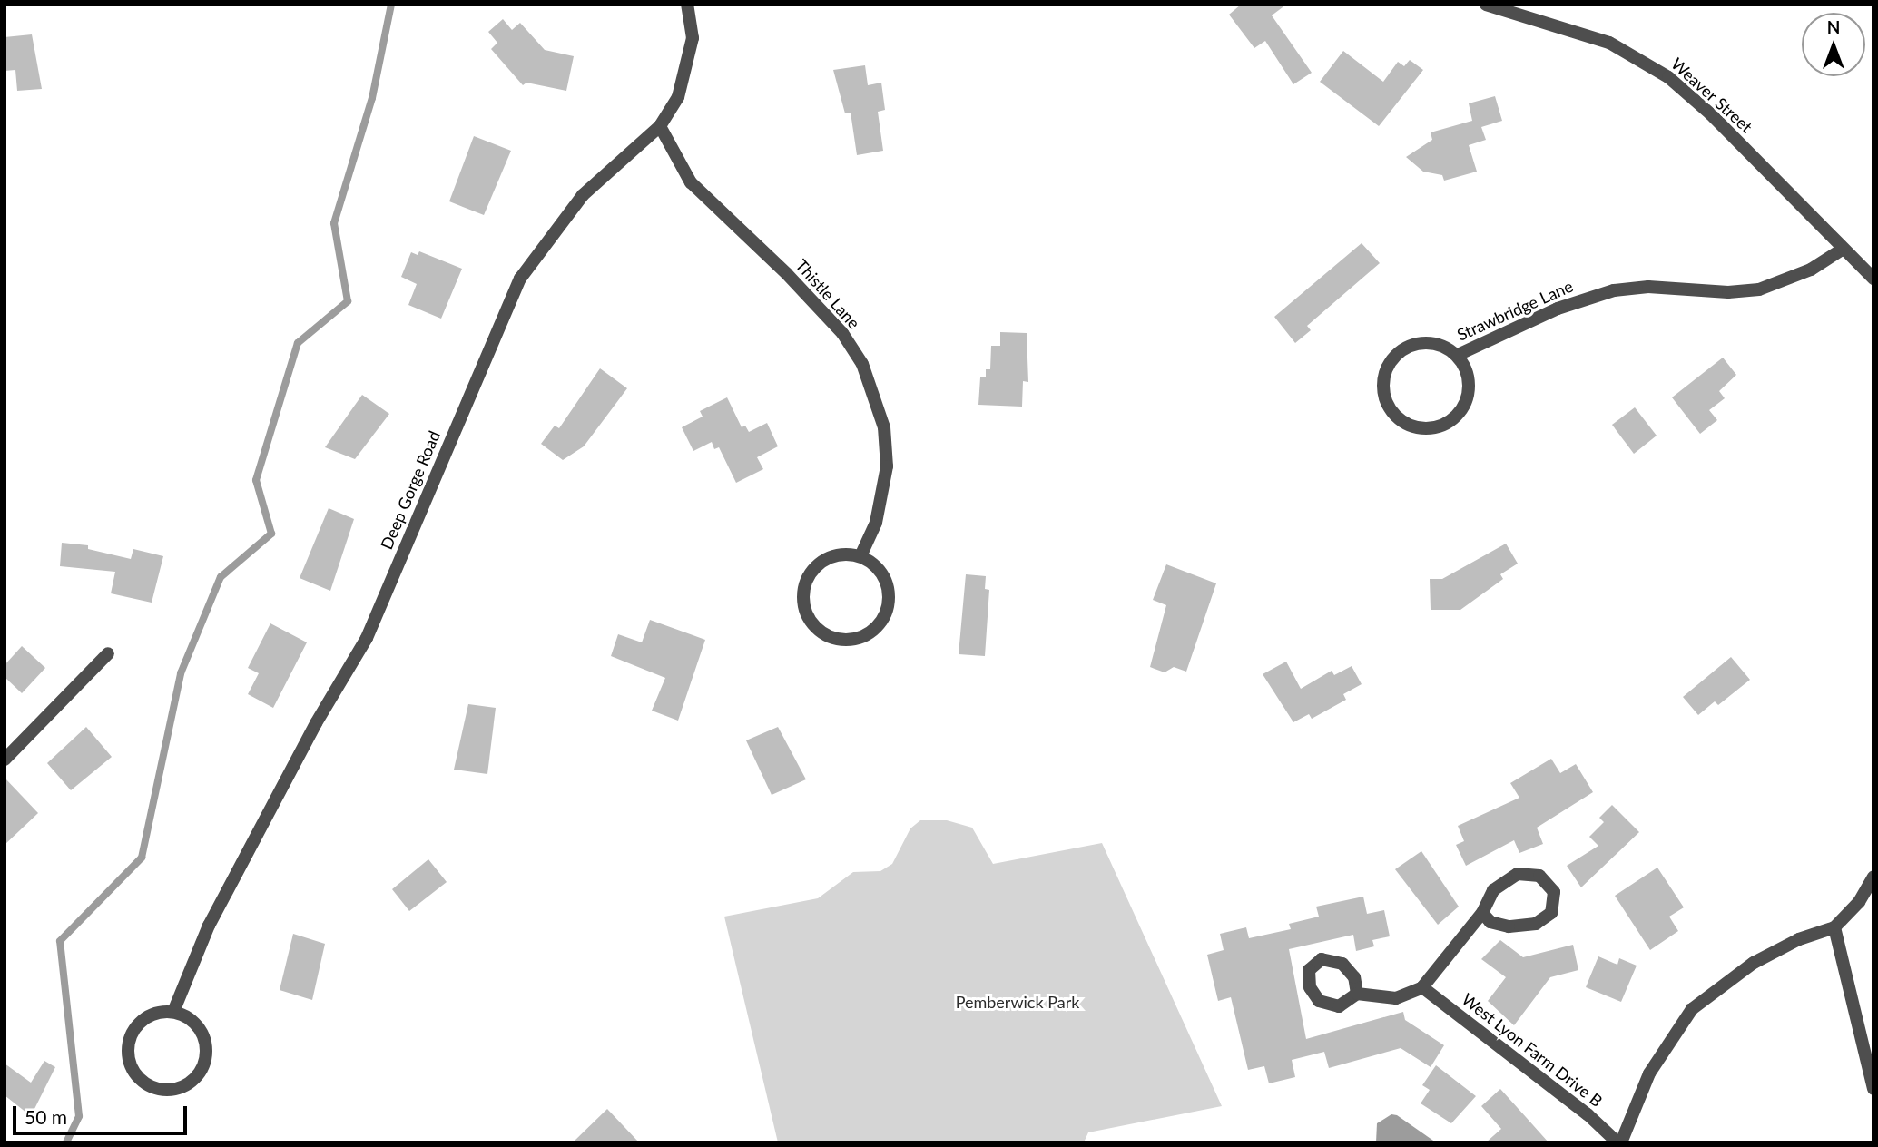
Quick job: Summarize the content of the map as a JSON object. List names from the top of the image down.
{
  "streets": {
    "street": [
      "Weaver Street",
      "Thistle Lane",
      "Strawbridge Lane",
      "Deep Gorge Road",
      "West Lyon Farm Drive B"
    ]
  },
  "crossings": [
    ["Weaver Street", "Strawbridge Lane"],
    ["Thistle Lane", "Deep Gorge Road"]
  ],
  "parks": ["Pemberwick Park"],
  "scale_bar": "50 m",
  "north": "top"
}
